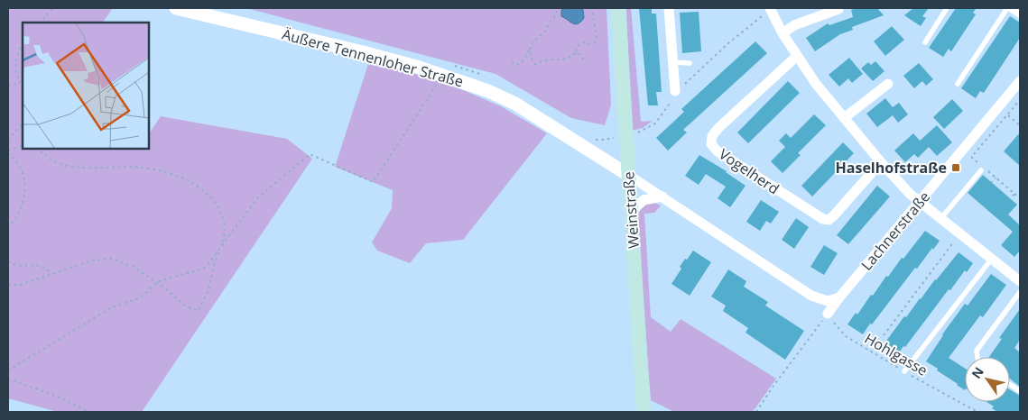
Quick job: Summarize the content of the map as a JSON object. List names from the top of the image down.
{
  "streets": {
    "main road": ["Weinstraße"],
    "street": ["Äußere Tennenloher Straße", "Vogelherd", "Lachnerstraße"],
    "path": ["Hohlgasse"]
  },
  "crossings": [
    ["Äußere Tennenloher Straße", "Weinstraße"],
    ["Lachnerstraße", "Hohlgasse"]
  ],
  "places": {
    "transit": ["Haselhofstraße"]
  },
  "north": "top left"
}
